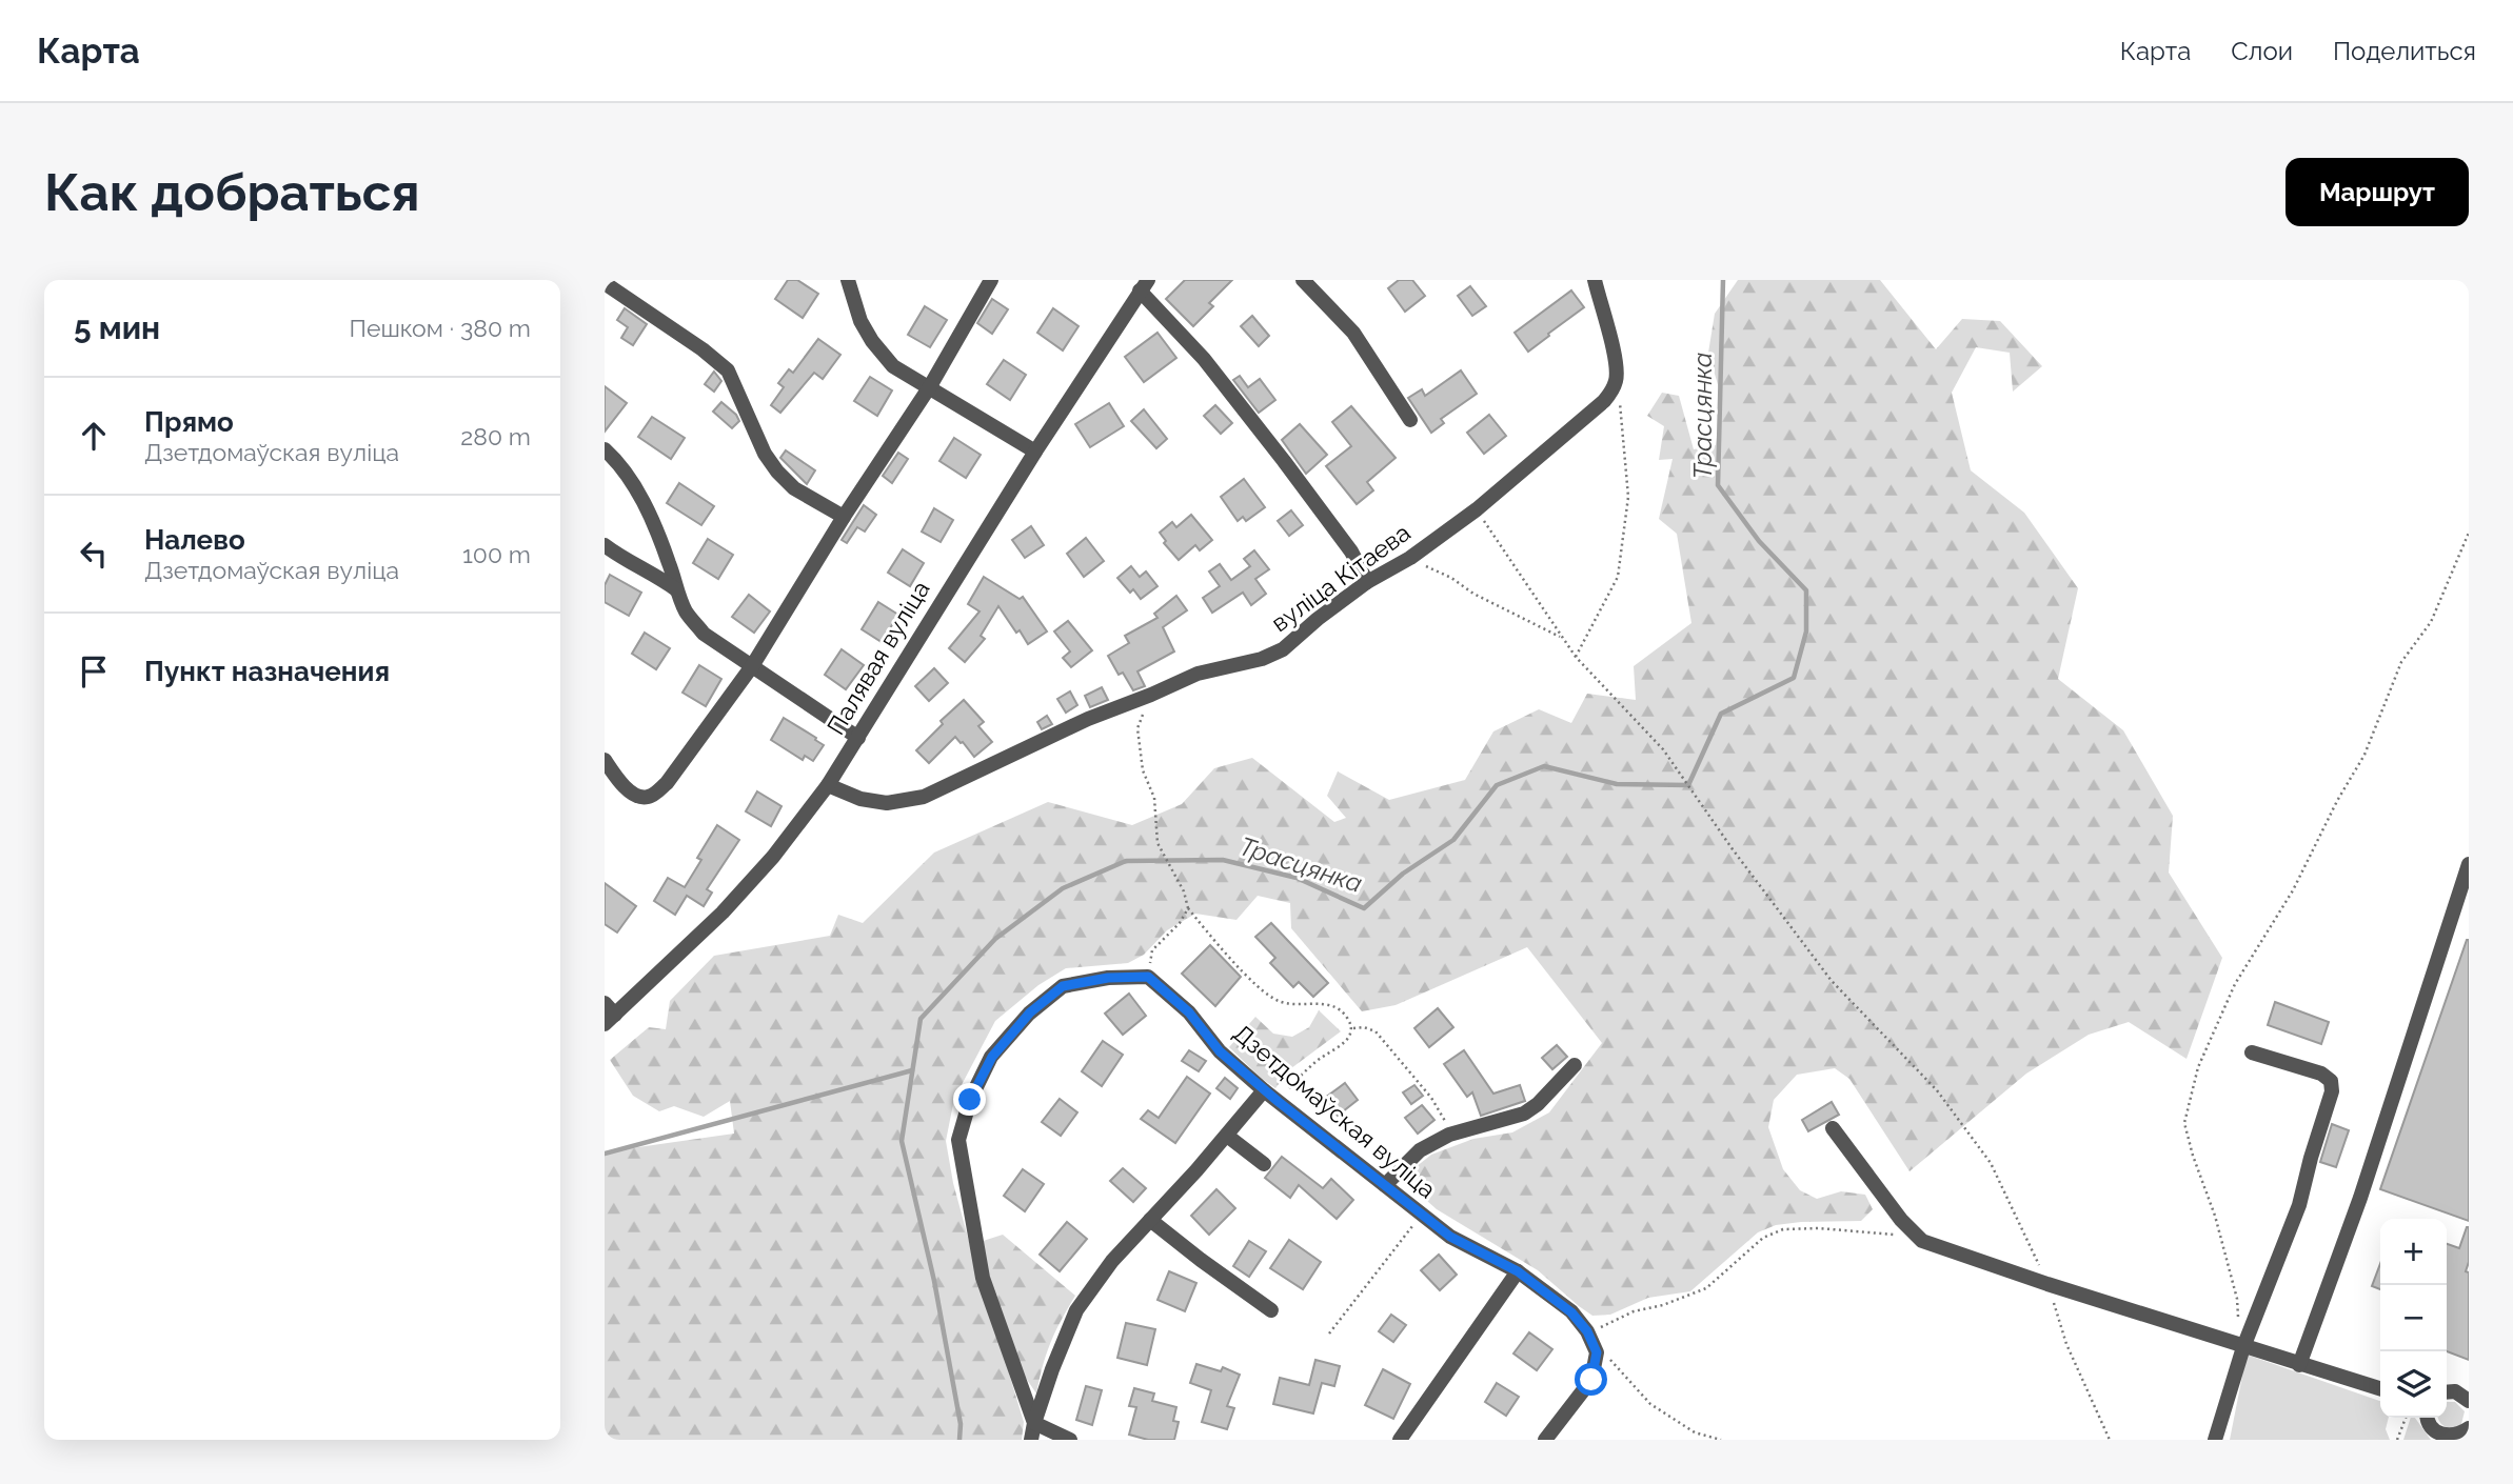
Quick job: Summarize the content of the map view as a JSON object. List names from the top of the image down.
{
  "streets": {
    "street": ["вуліца Кітаева", "Палявая вуліца", "Дзетдомаўская вуліца"]
  },
  "crossings": [
    ["вуліца Кітаева", "Палявая вуліца"]
  ],
  "water": ["Трасцянка"],
  "page": {
    "header": "Карта",
    "nav": ["Карта", "Слои", "Поделиться"],
    "buttons": "Маршрут",
    "title": "Как добраться",
    "heading": ["5 мин", "Пешком · 380 m"],
    "list": [
      ["Прямо", "Дзетдомаўская вуліца", "280 m"],
      ["Налево", "Дзетдомаўская вуліца", "100 m"],
      "Пункт назначения"
    ],
    "map_buttons": ["+", "−"]
  }
}
